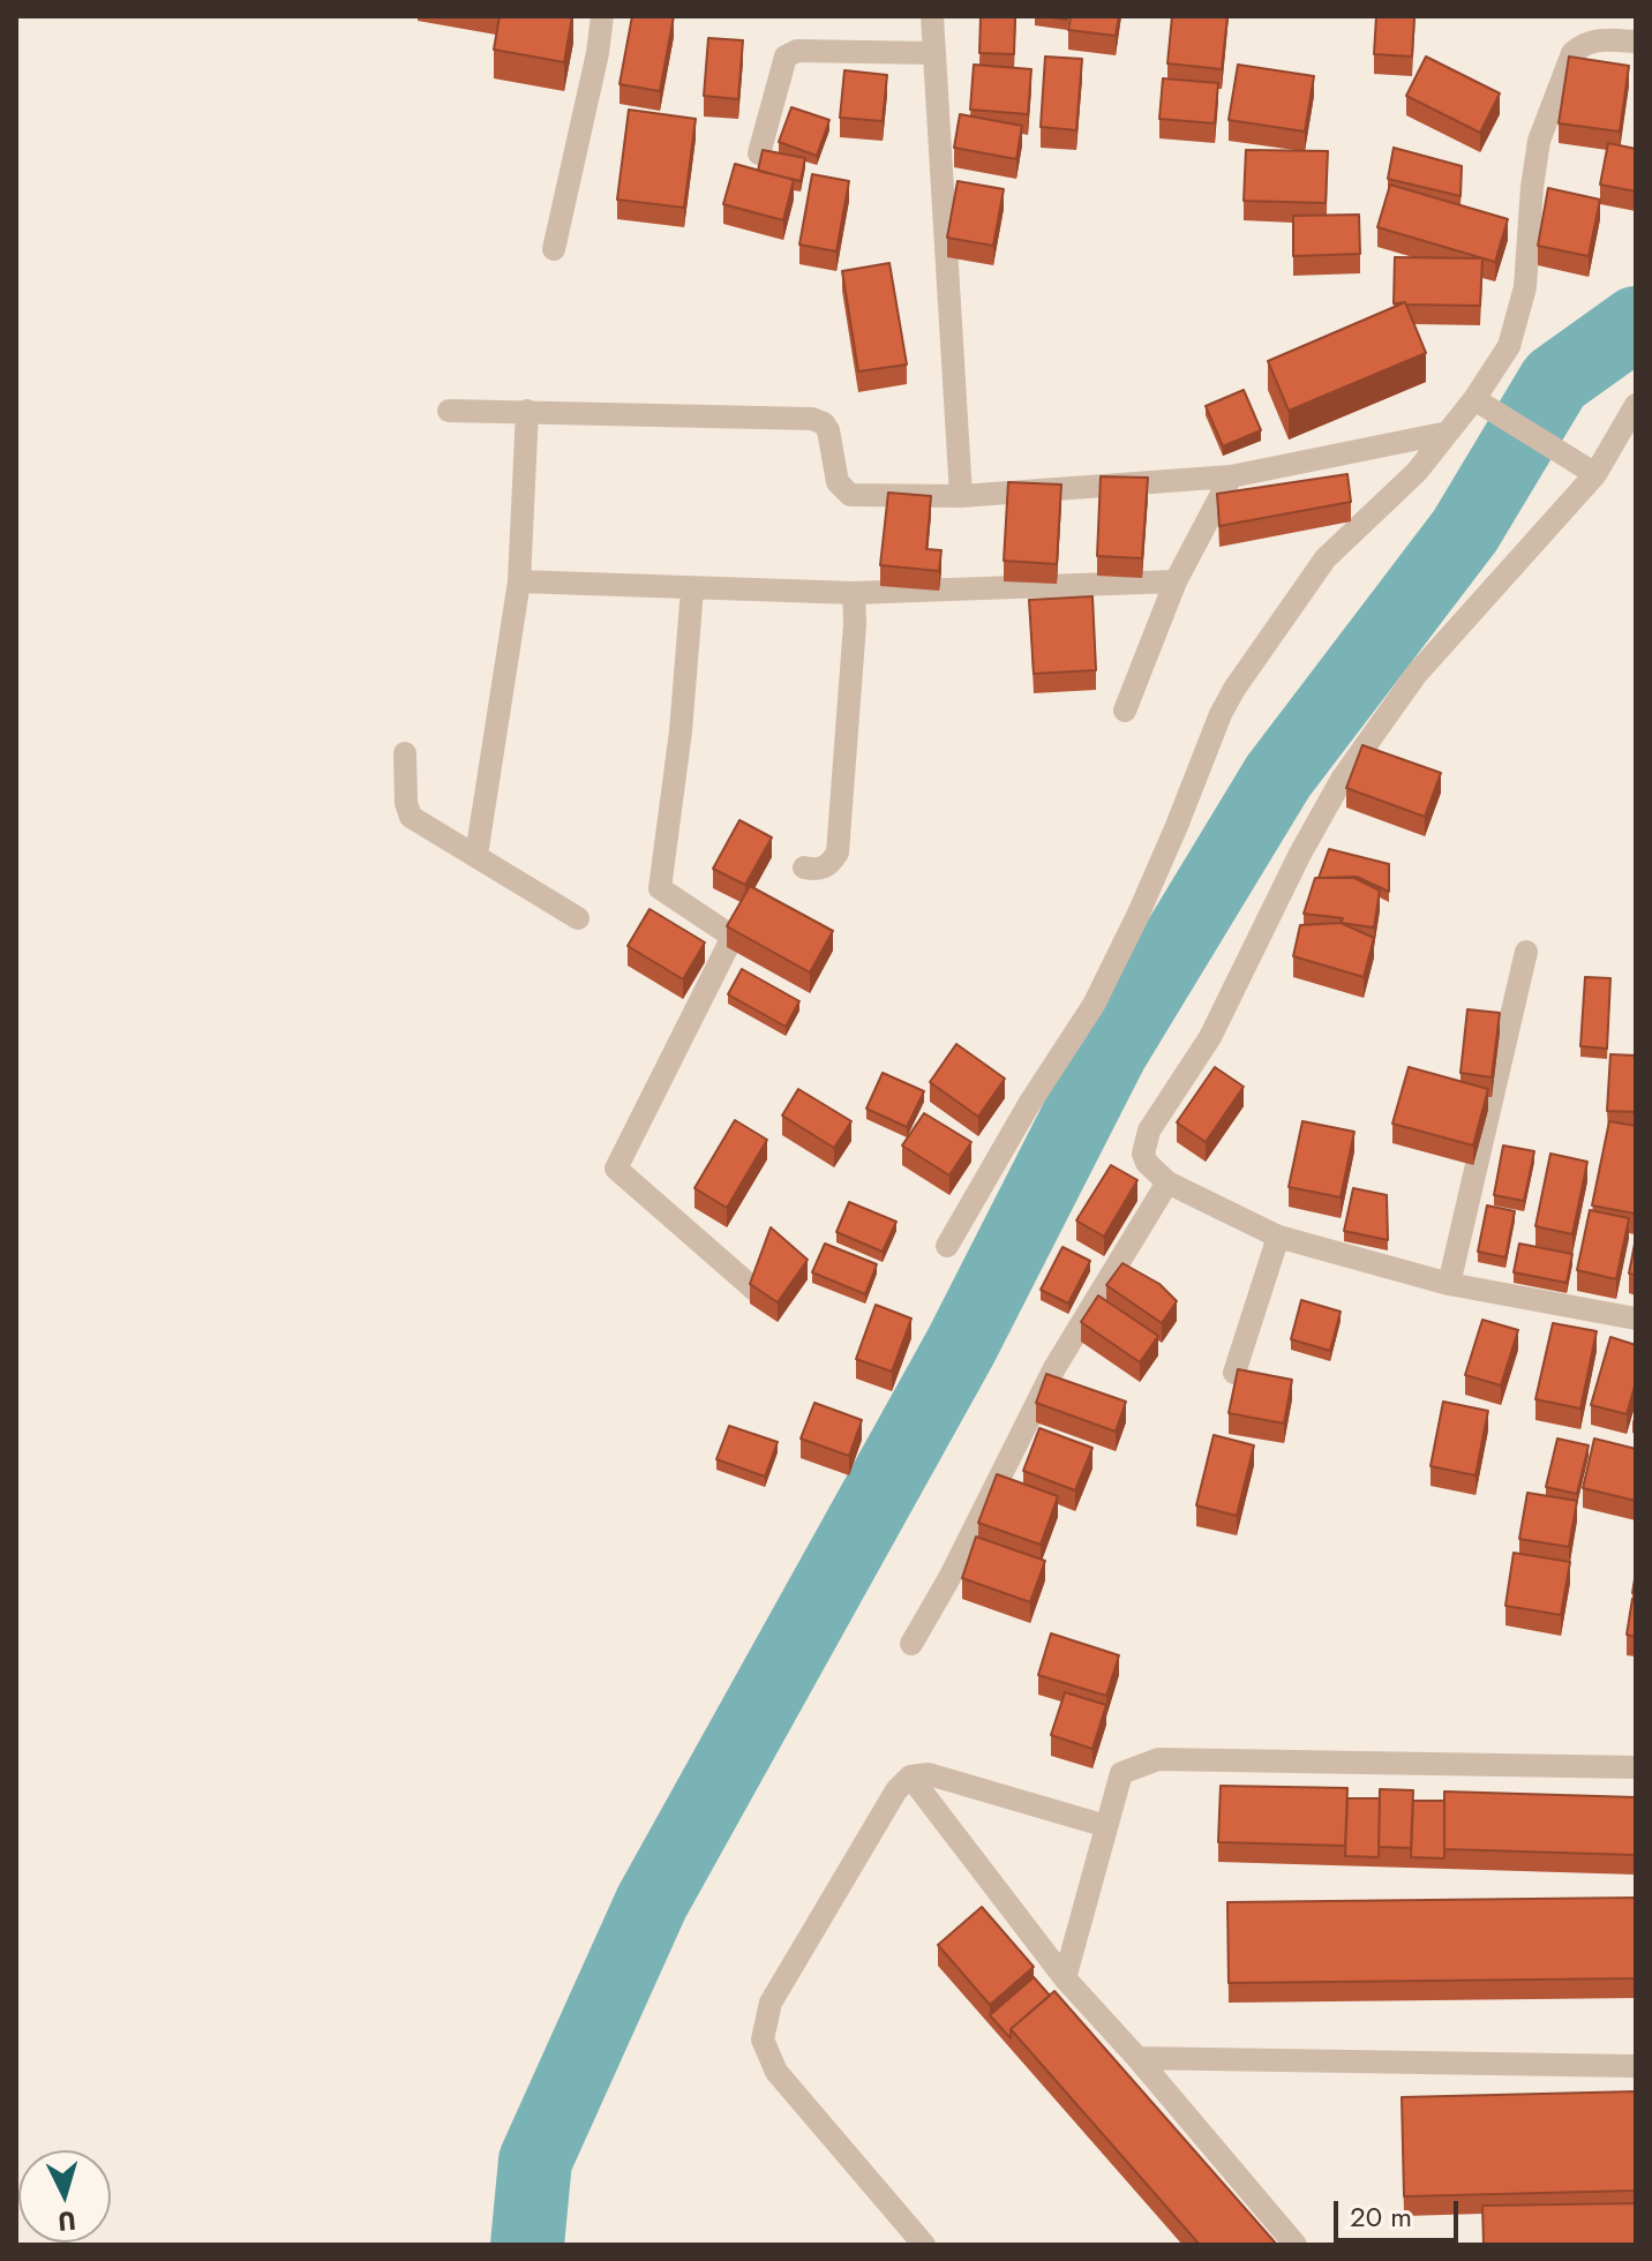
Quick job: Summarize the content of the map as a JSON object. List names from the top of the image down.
{
  "scale_bar": "20 m",
  "north": "bottom"
}
